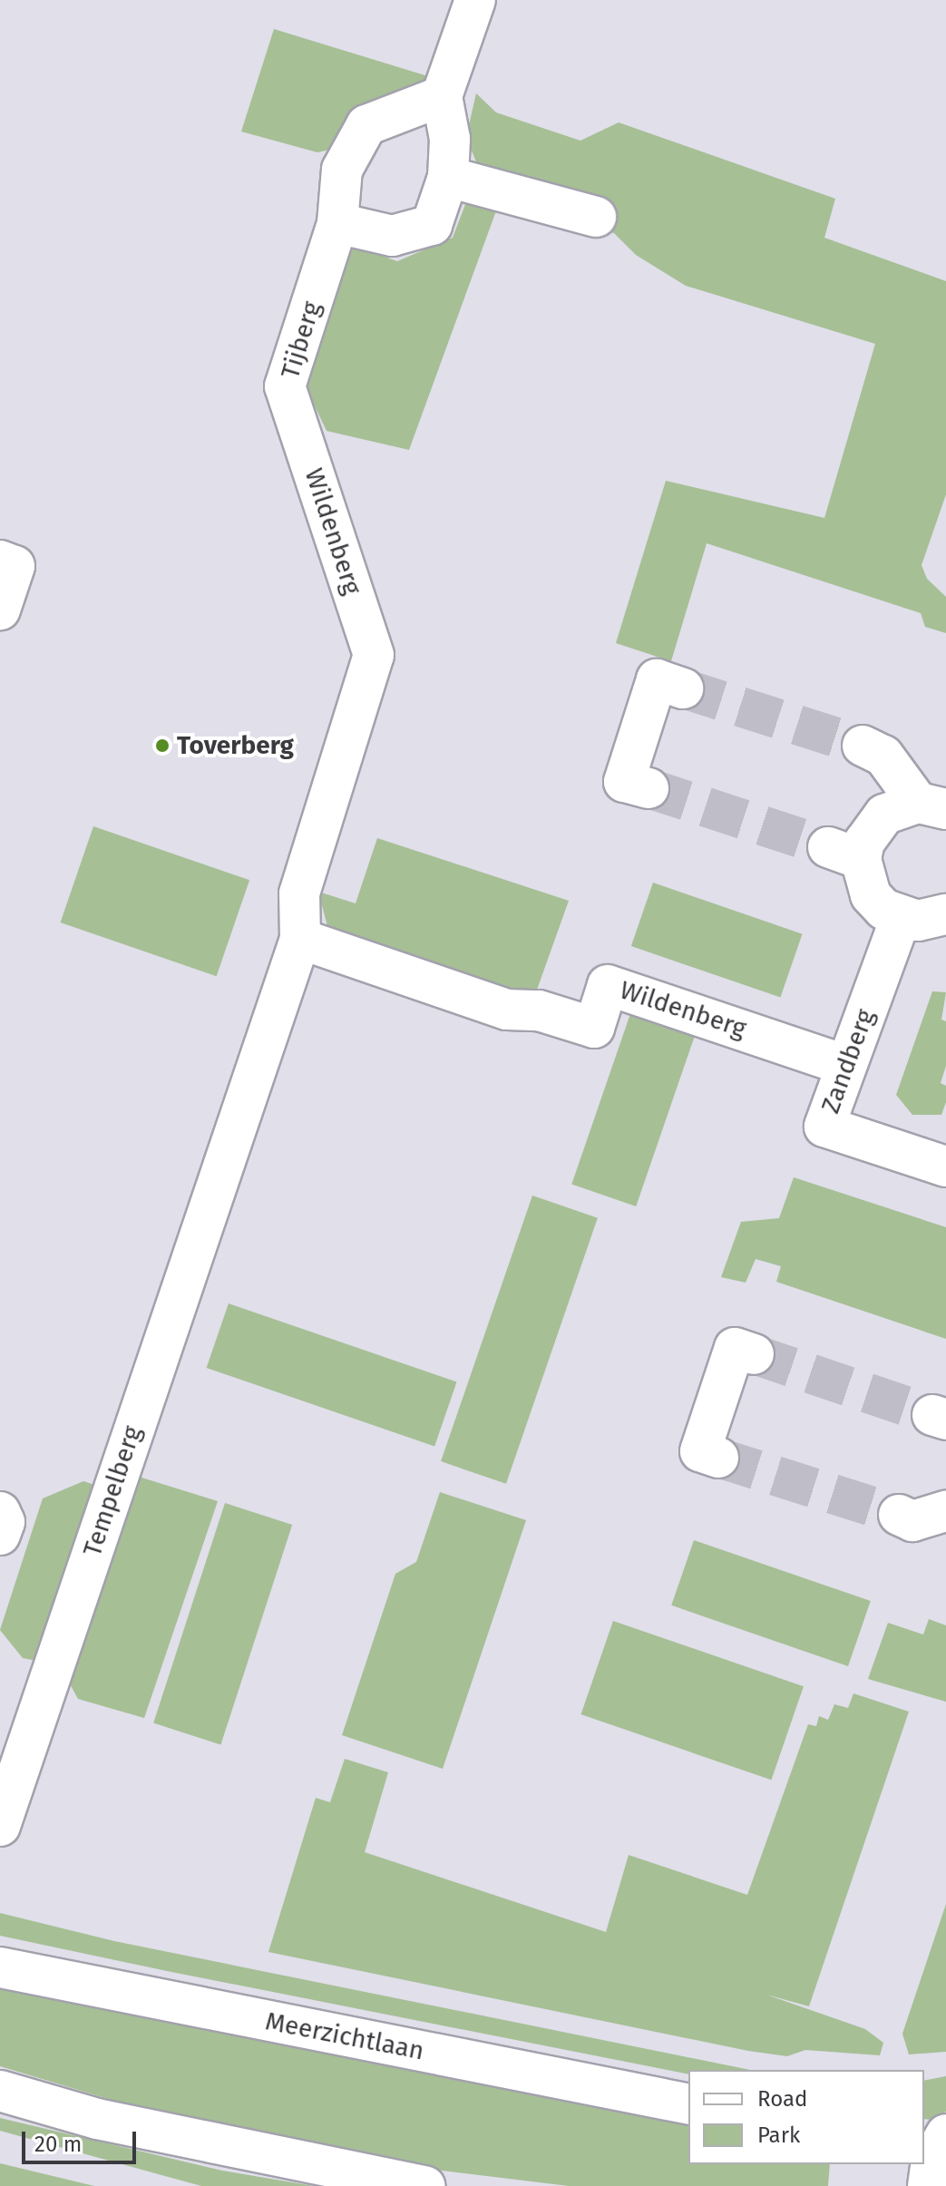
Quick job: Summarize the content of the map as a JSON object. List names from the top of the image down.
{
  "streets": {
    "street": [
      "Tijberg",
      "Wildenberg",
      "Zandberg",
      "Tempelberg",
      "Meerzichtlaan"
    ]
  },
  "crossings": [
    ["Tijberg", "Wildenberg"],
    ["Wildenberg", "Zandberg"],
    ["Wildenberg", "Tempelberg"]
  ],
  "places": ["Toverberg"],
  "legend": ["Road", "Park"],
  "scale_bar": "20 m"
}
